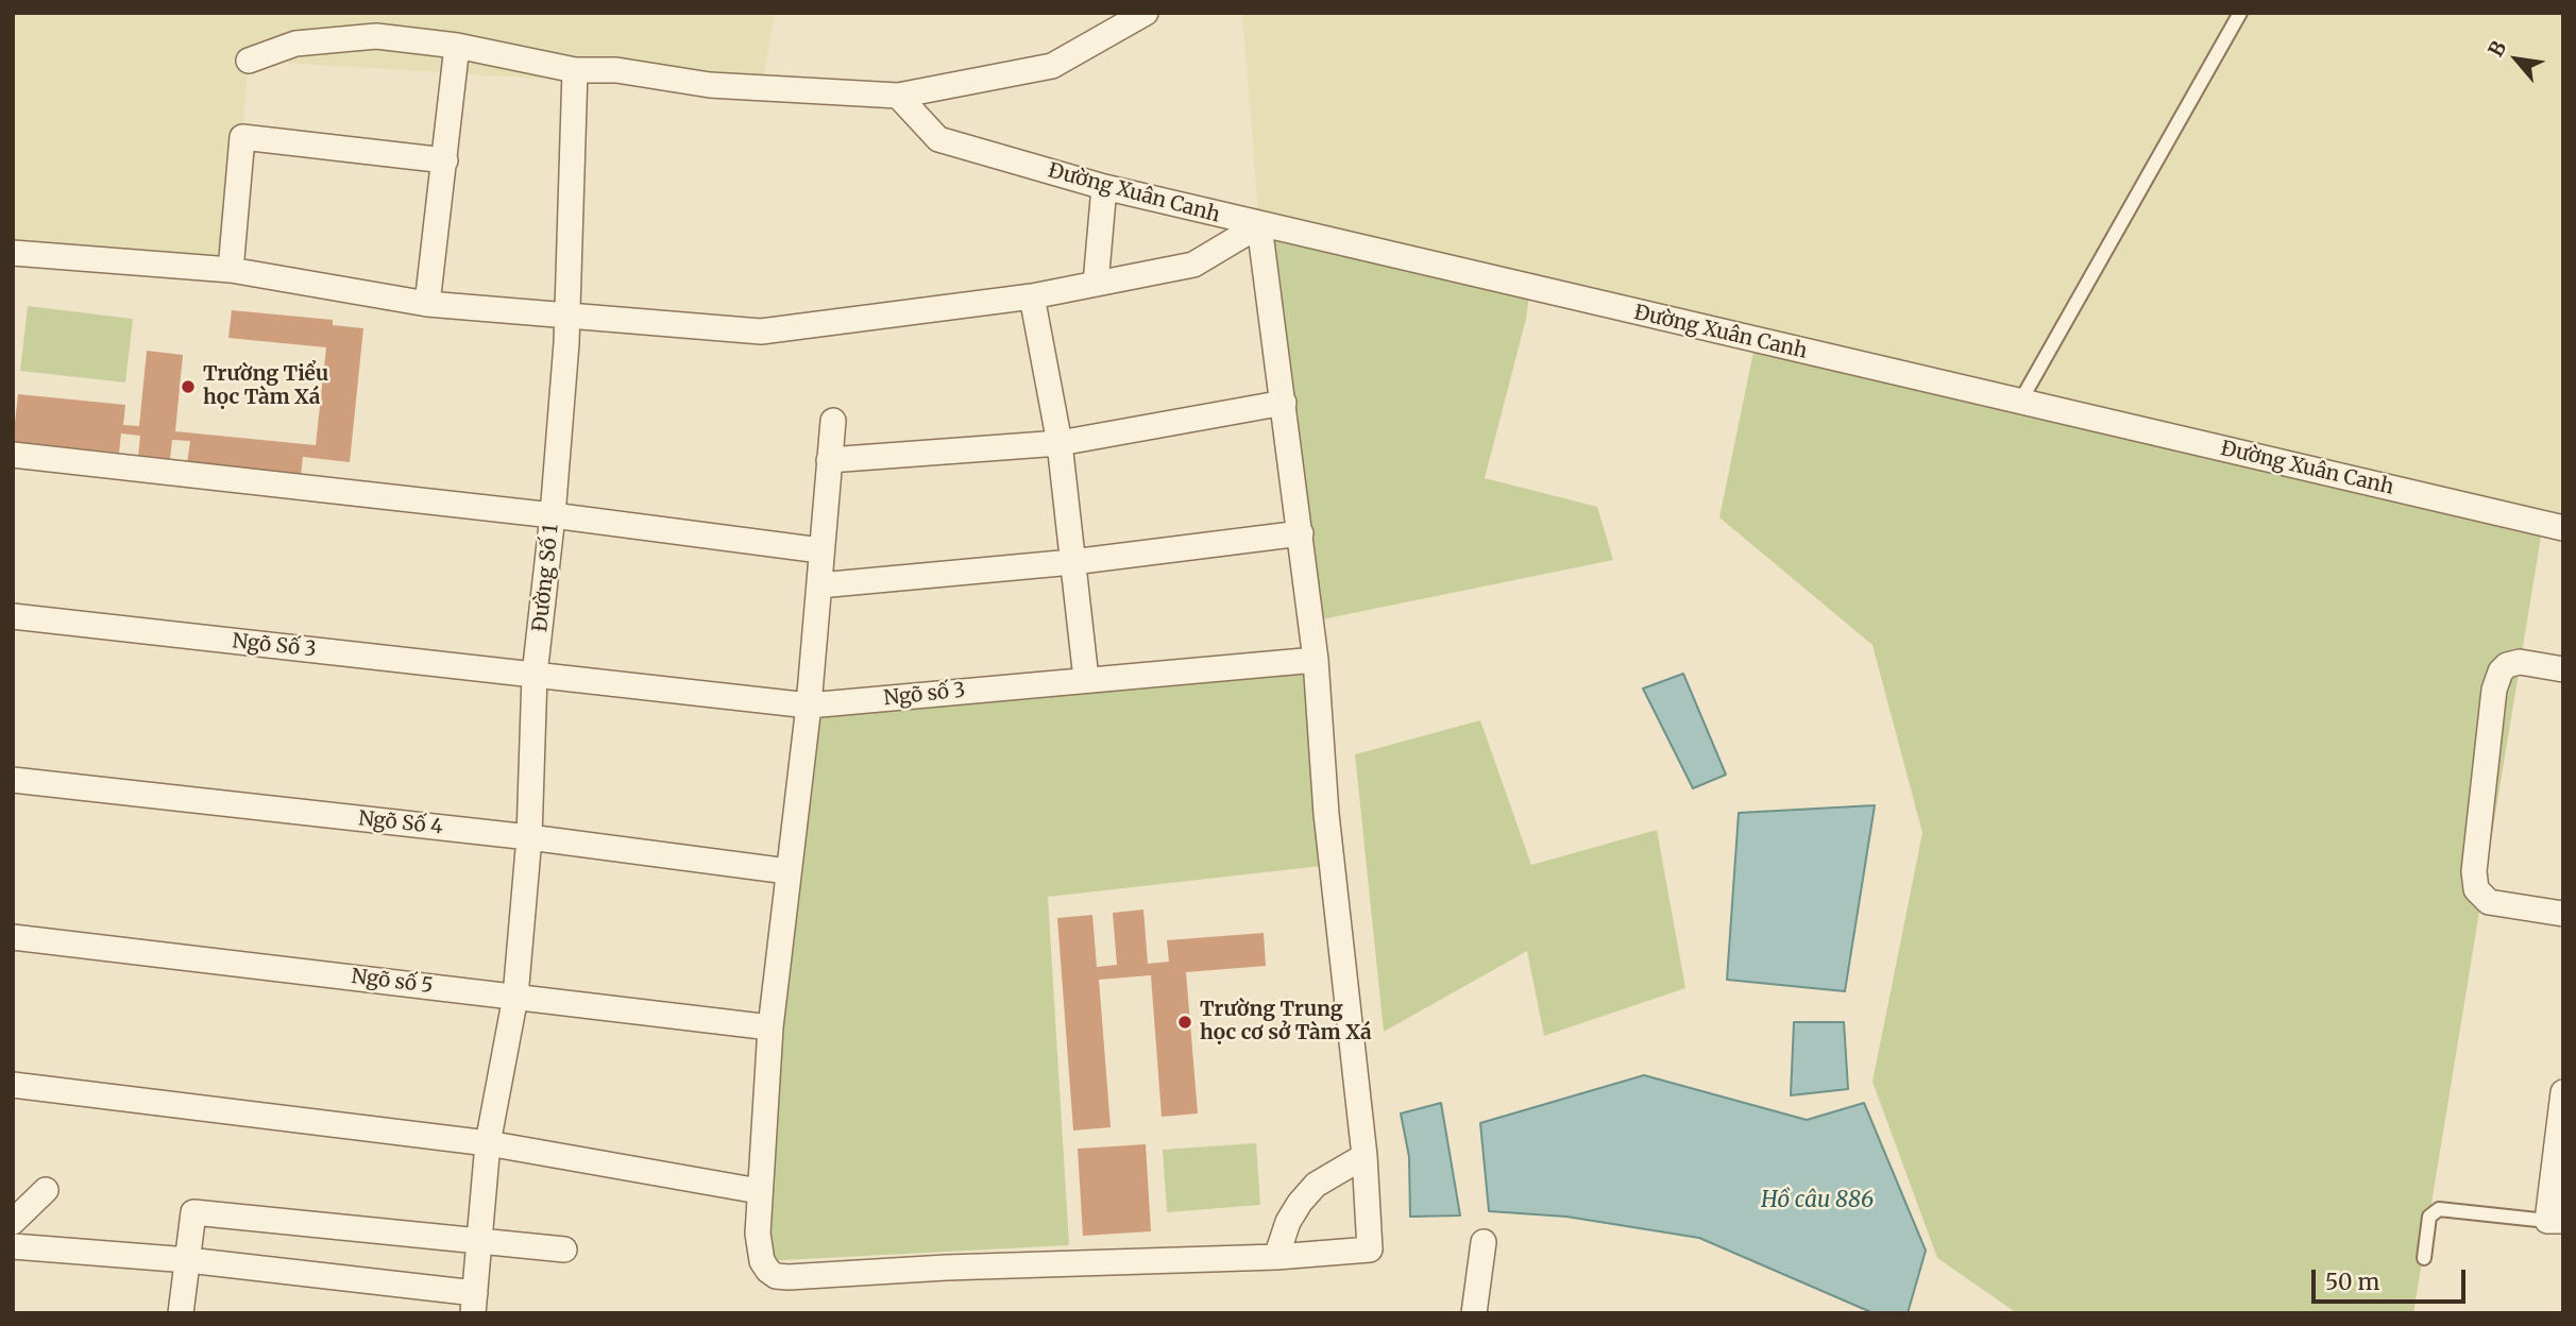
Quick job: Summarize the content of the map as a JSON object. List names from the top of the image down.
{
  "streets": {
    "street": [
      "Đường Xuân Canh",
      "Đường Số 1",
      "Ngõ Số 3",
      "Ngõ số 3",
      "Ngõ Số 4",
      "Ngõ số 5"
    ]
  },
  "crossings": [
    ["Đường Số 1", "Ngõ Số 3"],
    ["Đường Số 1", "Ngõ số 3"],
    ["Đường Số 1", "Ngõ Số 4"],
    ["Đường Số 1", "Ngõ số 5"],
    ["Ngõ Số 3", "Ngõ số 3"]
  ],
  "water": ["Hồ câu 886"],
  "places": ["Trường Tiểu học Tàm Xá", "Trường Trung học cơ sở Tàm Xá"],
  "scale_bar": "50 m",
  "north": "top left"
}
